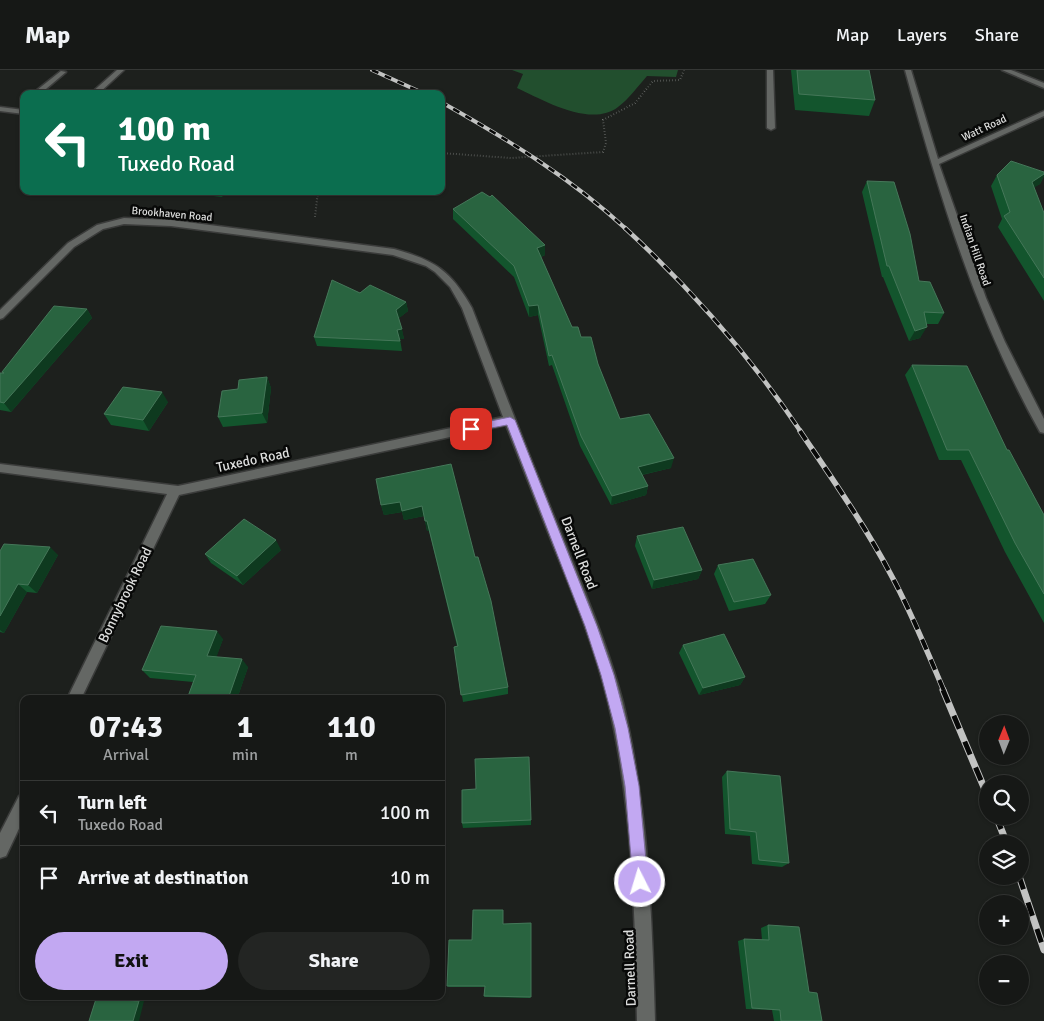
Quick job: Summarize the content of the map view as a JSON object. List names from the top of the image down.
{
  "streets": {
    "street": [
      "Watt Road",
      "Brookhaven Road",
      "Indian Hill Road",
      "Tuxedo Road",
      "Darnell Road",
      "Bonnybrook Road"
    ]
  },
  "crossings": [
    ["Watt Road", "Indian Hill Road"],
    ["Brookhaven Road", "Darnell Road"],
    ["Tuxedo Road", "Darnell Road"],
    ["Tuxedo Road", "Bonnybrook Road"]
  ],
  "north": "top",
  "page": {
    "header": "Map",
    "nav": ["Map", "Layers", "Share"],
    "turn": ["100 m", "Tuxedo Road"],
    "eta": [
      "07:43",
      "Arrival",
      "1",
      "min",
      "110",
      "m"
    ],
    "map_buttons": ["+", "−"],
    "list": [
      {
        "name": "Turn left",
        "note": "Tuxedo Road",
        "value": "100 m"
      },
      {
        "name": "Arrive at destination",
        "value": "10 m"
      }
    ],
    "buttons": ["Exit", "Share"]
  }
}
